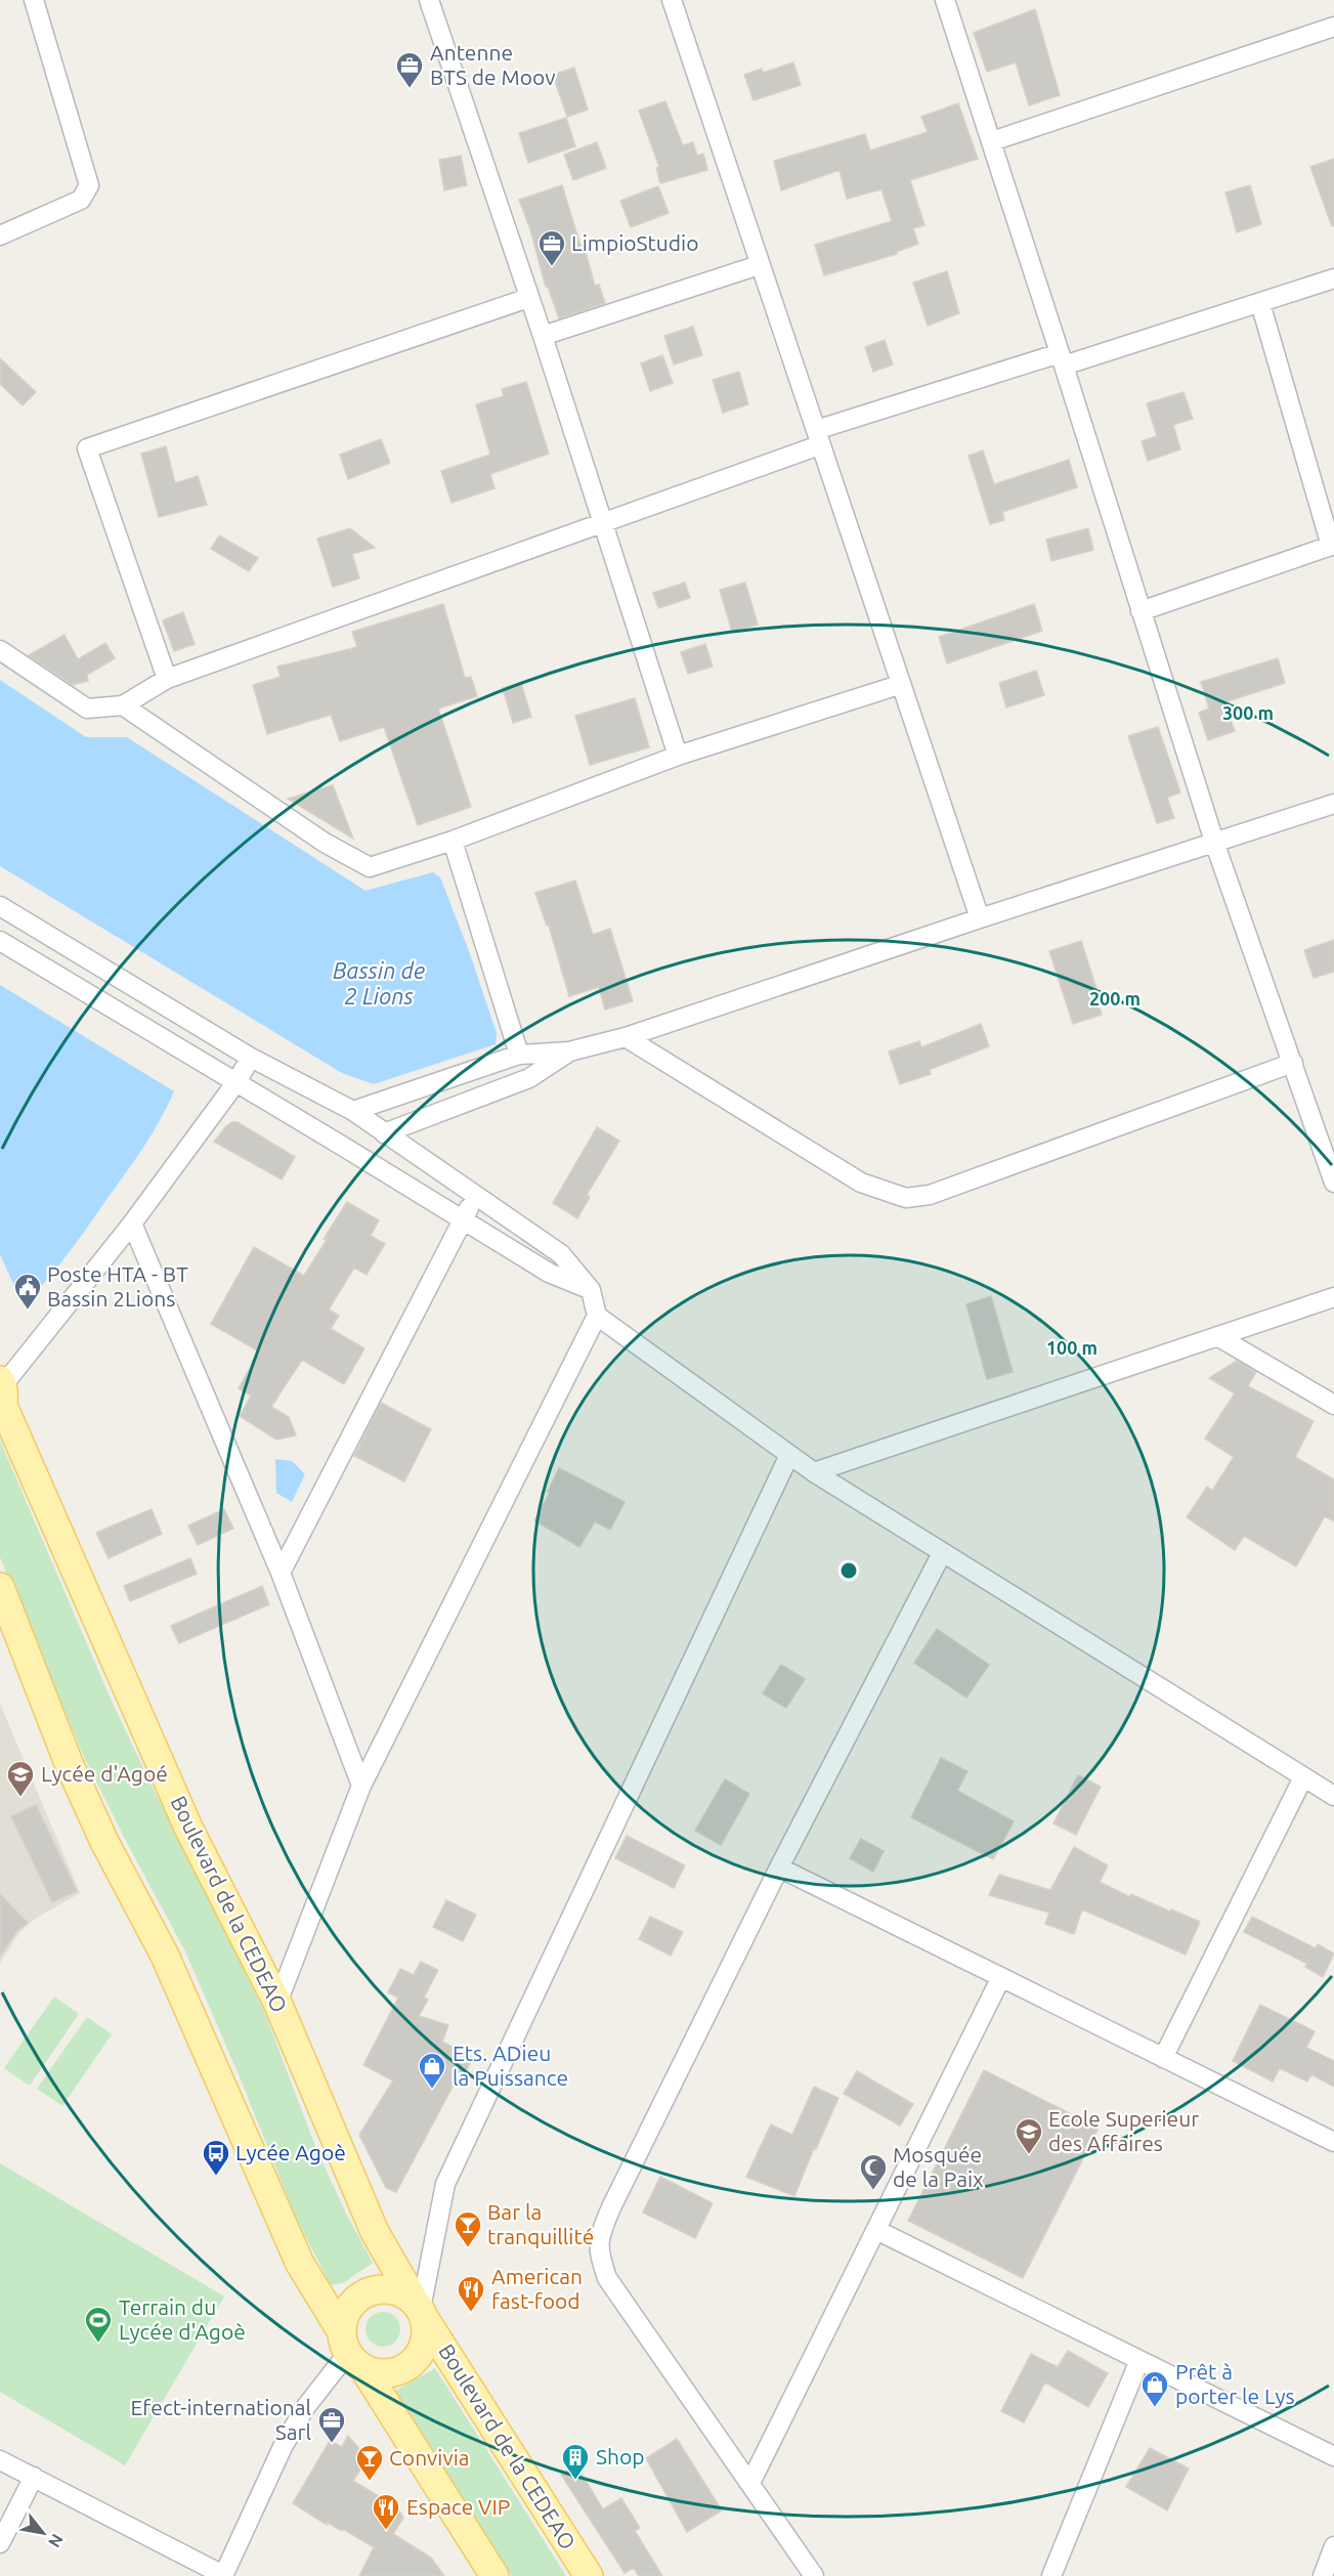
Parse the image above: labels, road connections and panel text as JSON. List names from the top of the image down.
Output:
{
  "streets": {
    "main road": ["Boulevard de la CEDEAO"]
  },
  "water": ["Bassin de 2 Lions"],
  "places": {
    "office": ["Antenne BTS de Moov", "LimpioStudio", "Efect-international Sarl"],
    "public building": ["Poste HTA - BT Bassin 2Lions"],
    "school or university": ["Lycée d'Agoé", "Ecole Superieur des Affaires"],
    "shop": ["Ets. ADieu la Puissance", "Prêt à porter le Lys"],
    "bus stop": ["Lycée Agoè"],
    "mosque": ["Mosquée de la Paix"],
    "bar": ["Bar la tranquillité", "Convivia"],
    "restaurant": ["American fast-food", "Espace VIP"],
    "sports": ["Terrain du Lycée d'Agoè"],
    "building": ["Shop"]
  },
  "north": "bottom right",
  "rings": ["300 m", "200 m", "100 m"]
}
